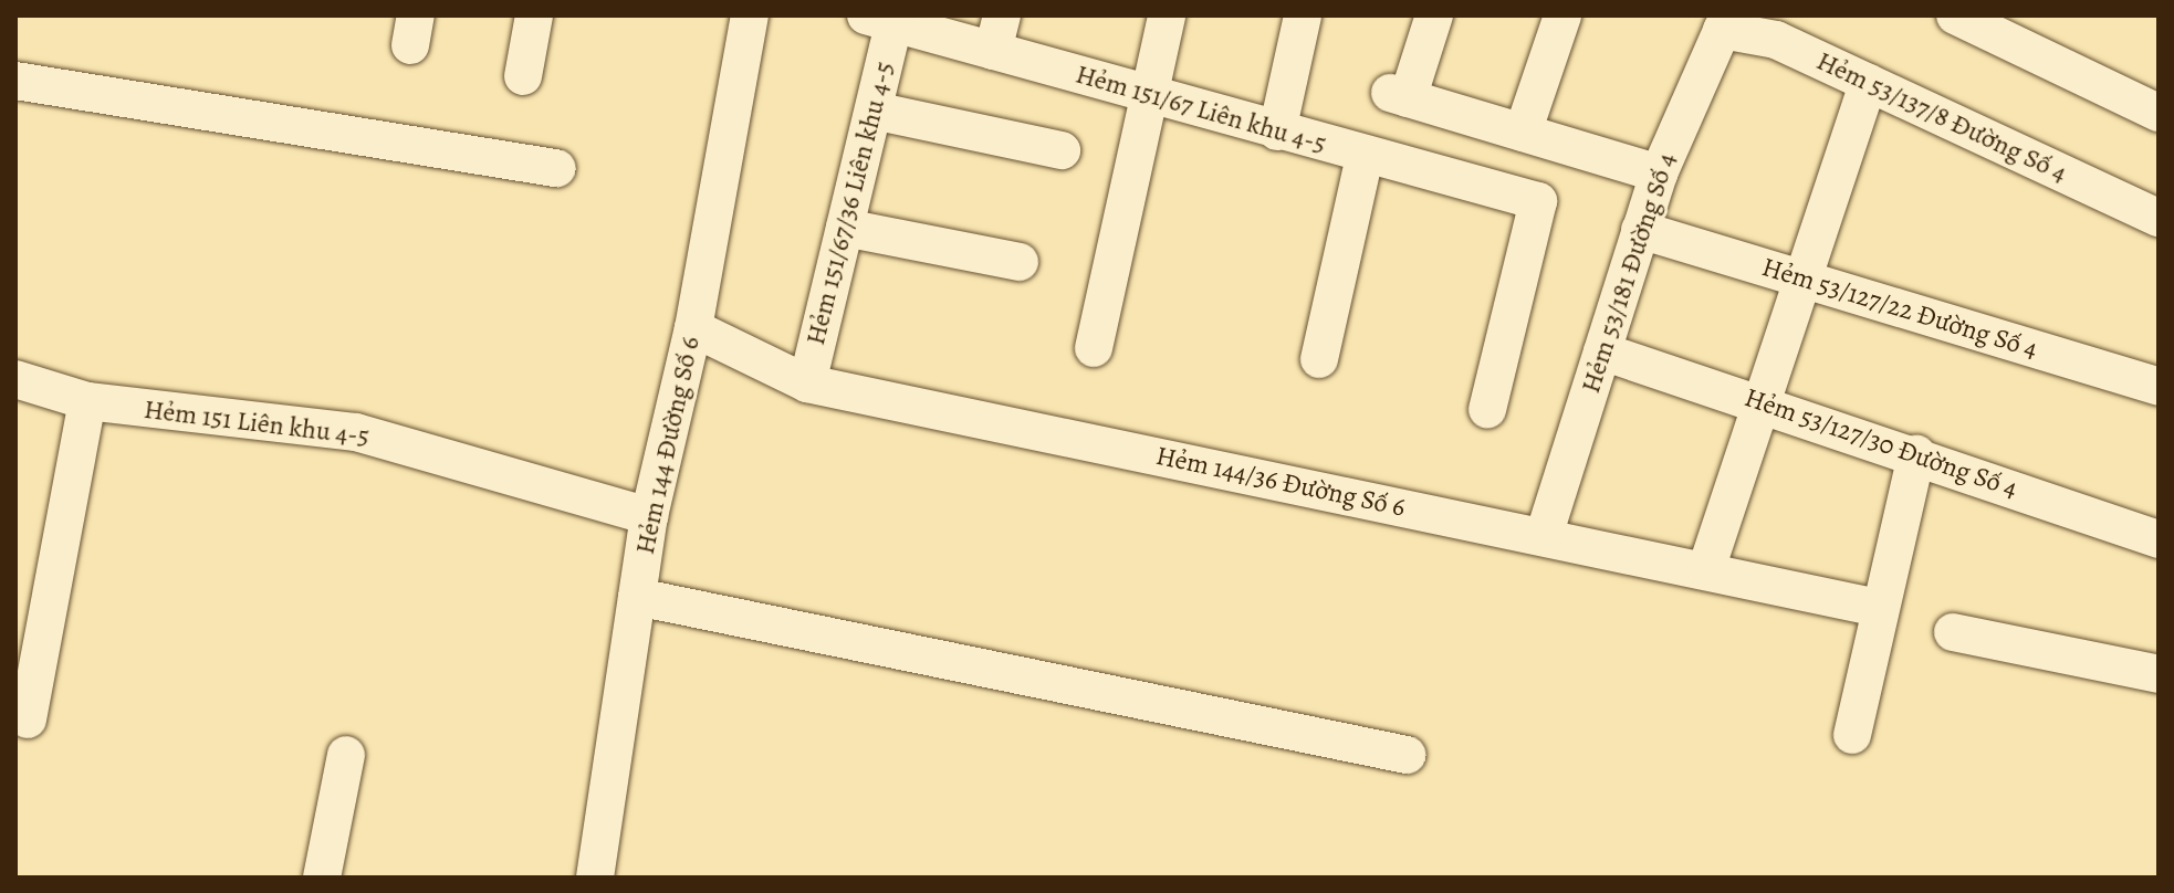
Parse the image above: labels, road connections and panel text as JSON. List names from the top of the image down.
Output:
{
  "streets": {
    "street": [
      "Hẻm 151/67 Liên khu 4-5",
      "Hẻm 53/137/8 Đường Số 4",
      "Hẻm 151/67/36 Liên khu 4-5",
      "Hẻm 53/181 Đường Số 4",
      "Hẻm 53/127/22 Đường Số 4",
      "Hẻm 151 Liên khu 4-5",
      "Hẻm 53/127/30 Đường Số 4",
      "Hẻm 144 Đường Số 6",
      "Hẻm 144/36 Đường Số 6"
    ]
  },
  "crossings": [
    ["Hẻm 151/67 Liên khu 4-5", "Hẻm 151/67/36 Liên khu 4-5"],
    ["Hẻm 53/137/8 Đường Số 4", "Hẻm 53/181 Đường Số 4"],
    ["Hẻm 151/67/36 Liên khu 4-5", "Hẻm 144/36 Đường Số 6"],
    ["Hẻm 53/181 Đường Số 4", "Hẻm 53/127/22 Đường Số 4"],
    ["Hẻm 53/181 Đường Số 4", "Hẻm 53/127/30 Đường Số 4"],
    ["Hẻm 53/181 Đường Số 4", "Hẻm 144/36 Đường Số 6"],
    ["Hẻm 151 Liên khu 4-5", "Hẻm 144 Đường Số 6"],
    ["Hẻm 144 Đường Số 6", "Hẻm 144/36 Đường Số 6"]
  ]
}
